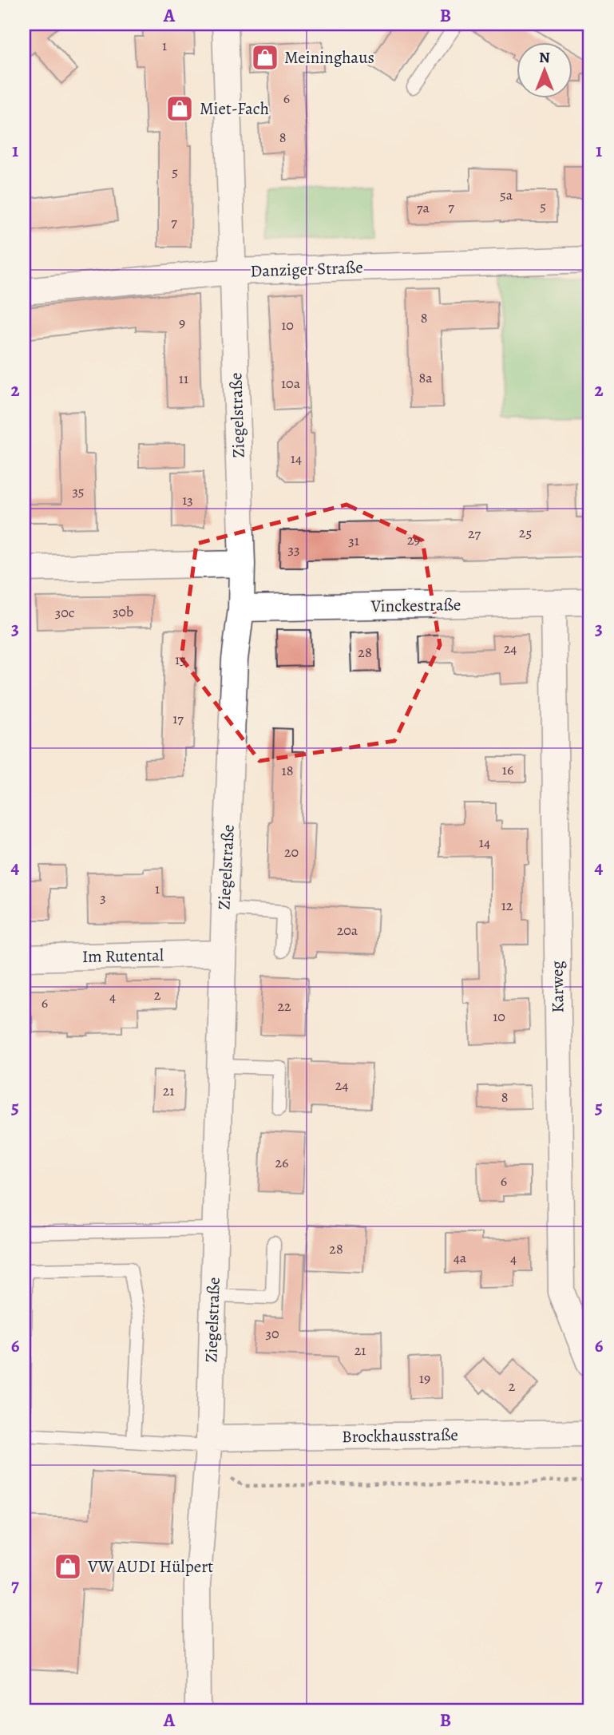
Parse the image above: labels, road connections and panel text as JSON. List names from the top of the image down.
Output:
{
  "streets": {
    "street": [
      "Danziger Straße",
      "Ziegelstraße",
      "Vinckestraße",
      "Im Rutental",
      "Karweg",
      "Brockhausstraße"
    ]
  },
  "crossings": [
    ["Danziger Straße", "Ziegelstraße"],
    ["Ziegelstraße", "Vinckestraße"],
    ["Ziegelstraße", "Im Rutental"],
    ["Ziegelstraße", "Brockhausstraße"],
    ["Vinckestraße", "Karweg"]
  ],
  "places": {
    "shop": ["Meininghaus", "Miet-Fach", "VW AUDI Hülpert"]
  },
  "house_numbers": [
    "1",
    "6",
    "8",
    "5",
    "5a",
    "5",
    "7",
    "7a",
    "7",
    "8",
    "9",
    "10",
    "8a",
    "11",
    "10a",
    "14",
    "35",
    "13",
    "25",
    "27",
    "29",
    "31",
    "33",
    "30b",
    "30c",
    "24",
    "28",
    "15",
    "17",
    "16",
    "18",
    "14",
    "20",
    "1",
    "3",
    "12",
    "20a",
    "2",
    "4",
    "6",
    "22",
    "10",
    "24",
    "21",
    "8",
    "26",
    "6",
    "28",
    "4a",
    "4",
    "30",
    "21",
    "19",
    "2"
  ],
  "north": "top",
  "grid": {
    "columns": ["A", "B"],
    "rows": [
      "1",
      "2",
      "3",
      "4",
      "5",
      "6",
      "7"
    ]
  }
}
